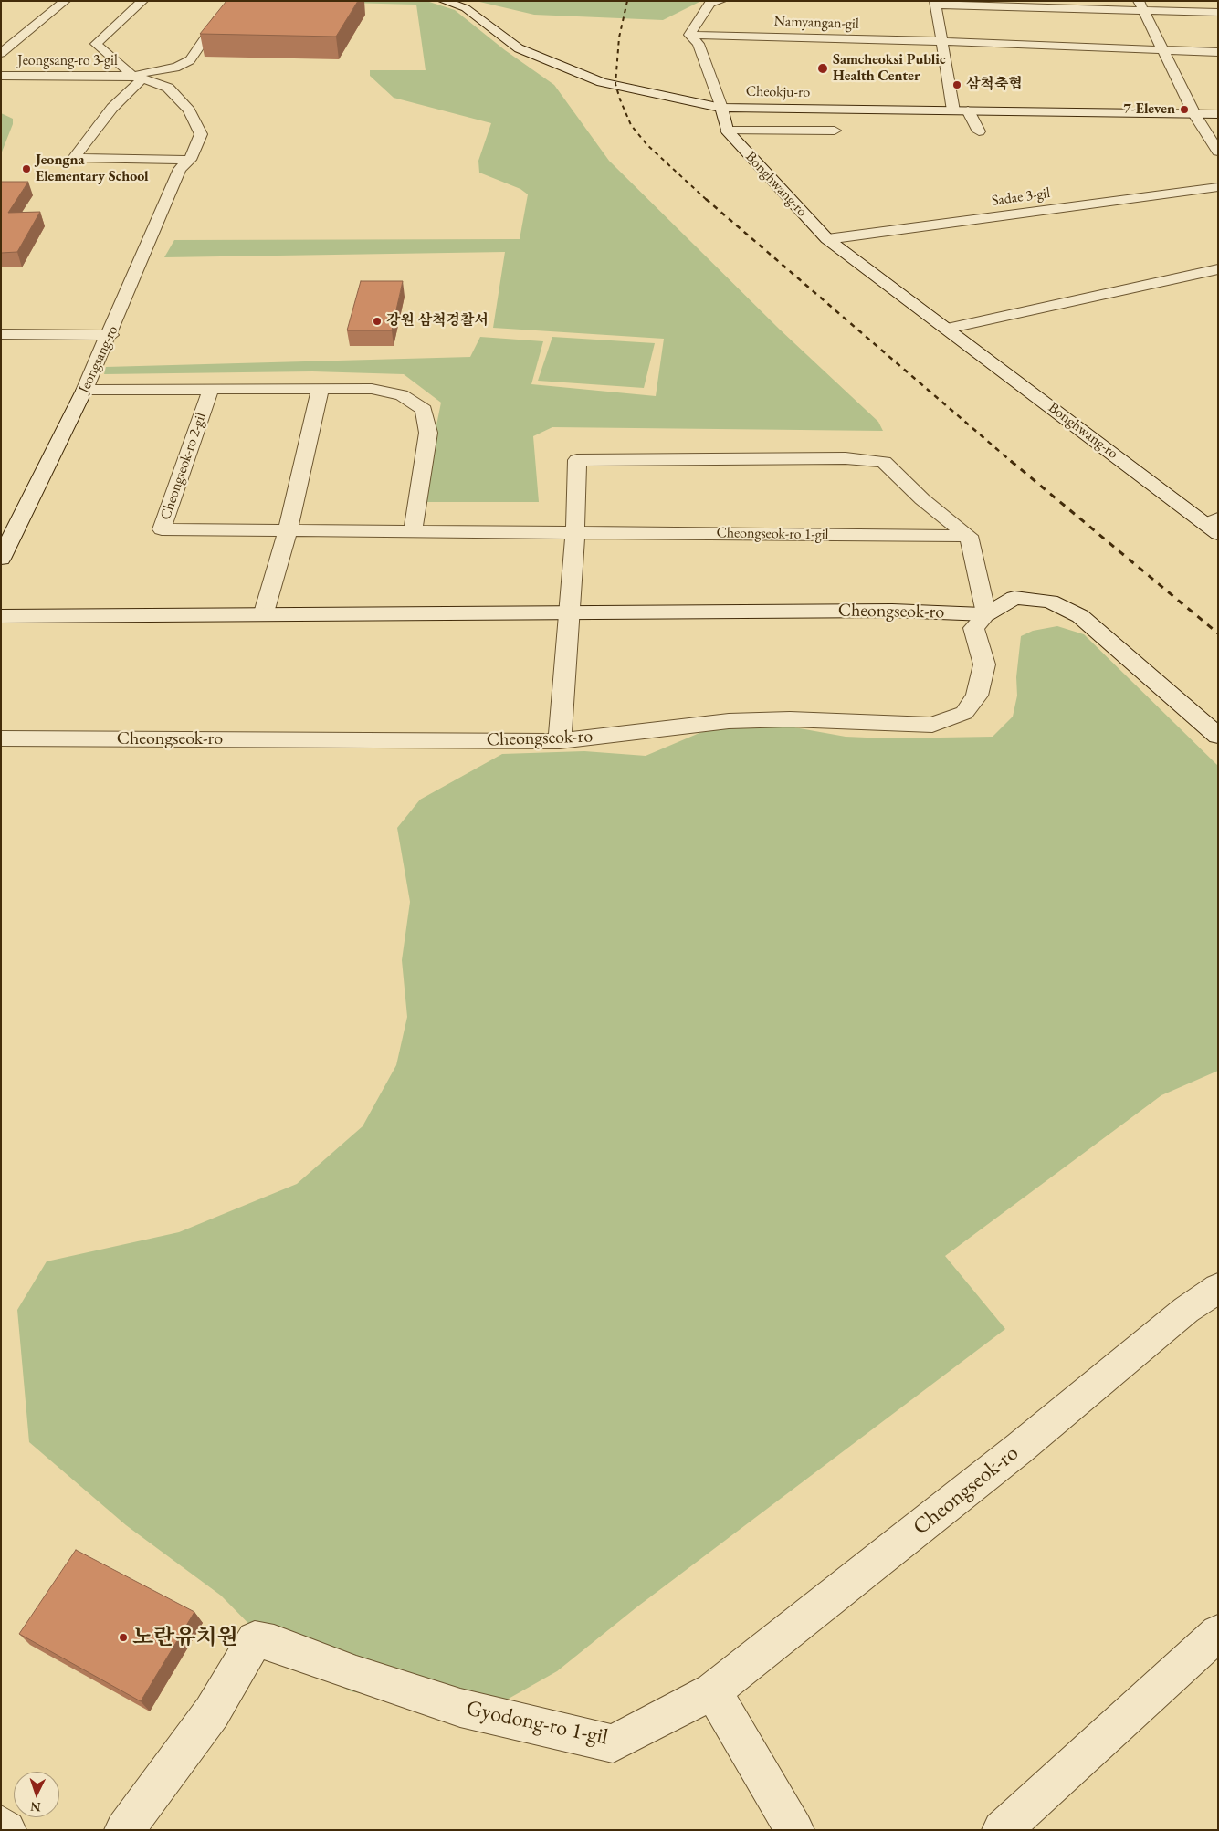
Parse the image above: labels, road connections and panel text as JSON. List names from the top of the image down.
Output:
{
  "streets": {
    "street": [
      "Namyangan-gil",
      "Jeongsang-ro 3-gil",
      "Cheokju-ro",
      "Bonghwang-ro",
      "Sadae 3-gil",
      "Jeongsang-ro",
      "Cheongseok-ro 2-gil",
      "Cheongseok-ro 1-gil",
      "Cheongseok-ro",
      "Gyodong-ro 1-gil"
    ]
  },
  "crossings": [
    ["Namyangan-gil", "Bonghwang-ro"],
    ["Jeongsang-ro 3-gil", "Jeongsang-ro"],
    ["Cheokju-ro", "Bonghwang-ro"],
    ["Bonghwang-ro", "Sadae 3-gil"],
    ["Jeongsang-ro", "Cheongseok-ro 2-gil"],
    ["Cheongseok-ro 2-gil", "Cheongseok-ro 1-gil"],
    ["Cheongseok-ro", "Gyodong-ro 1-gil"]
  ],
  "places": [
    "Samcheoksi Public Health Center",
    "삼척축협",
    "7-Eleven",
    "Jeongna Elementary School",
    "강원 삼척경찰서",
    "노란유치원"
  ],
  "north": "bottom"
}
